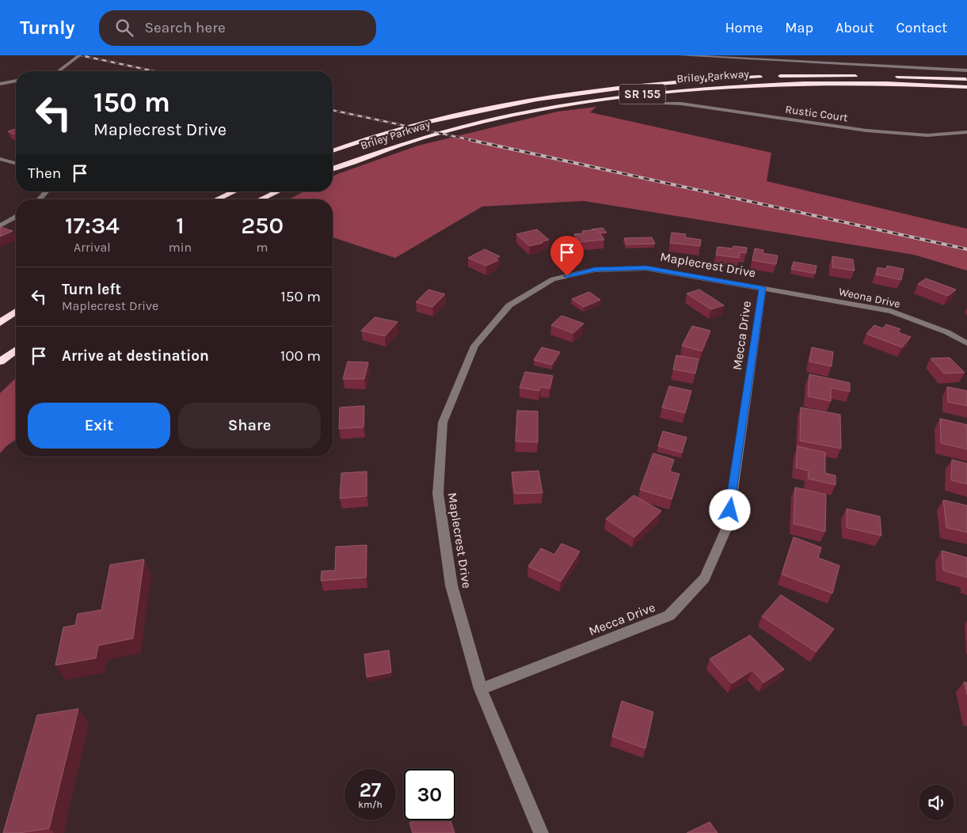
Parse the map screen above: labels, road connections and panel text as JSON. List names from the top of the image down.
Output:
{
  "streets": {
    "highway": ["Briley Parkway", "SR 155"],
    "street": [
      "Rustic Court",
      "Maplecrest Drive",
      "Weona Drive",
      "Mecca Drive"
    ]
  },
  "crossings": [
    ["Maplecrest Drive", "Weona Drive"],
    ["Maplecrest Drive", "Mecca Drive"],
    ["Weona Drive", "Mecca Drive"]
  ],
  "page": {
    "header": "Turnly",
    "search": "Search here",
    "nav": [
      "Home",
      "Map",
      "About",
      "Contact"
    ],
    "turn": ["150 m", "Maplecrest Drive"],
    "then": "Then",
    "eta": [
      "17:34",
      "Arrival",
      "1",
      "min",
      "250",
      "m"
    ],
    "list": [
      {
        "name": "Turn left",
        "note": "Maplecrest Drive",
        "value": "150 m"
      },
      {
        "name": "Arrive at destination",
        "value": "100 m"
      }
    ],
    "buttons": ["Exit", "Share"],
    "speed": "27 km/h",
    "limit": "30"
  }
}
